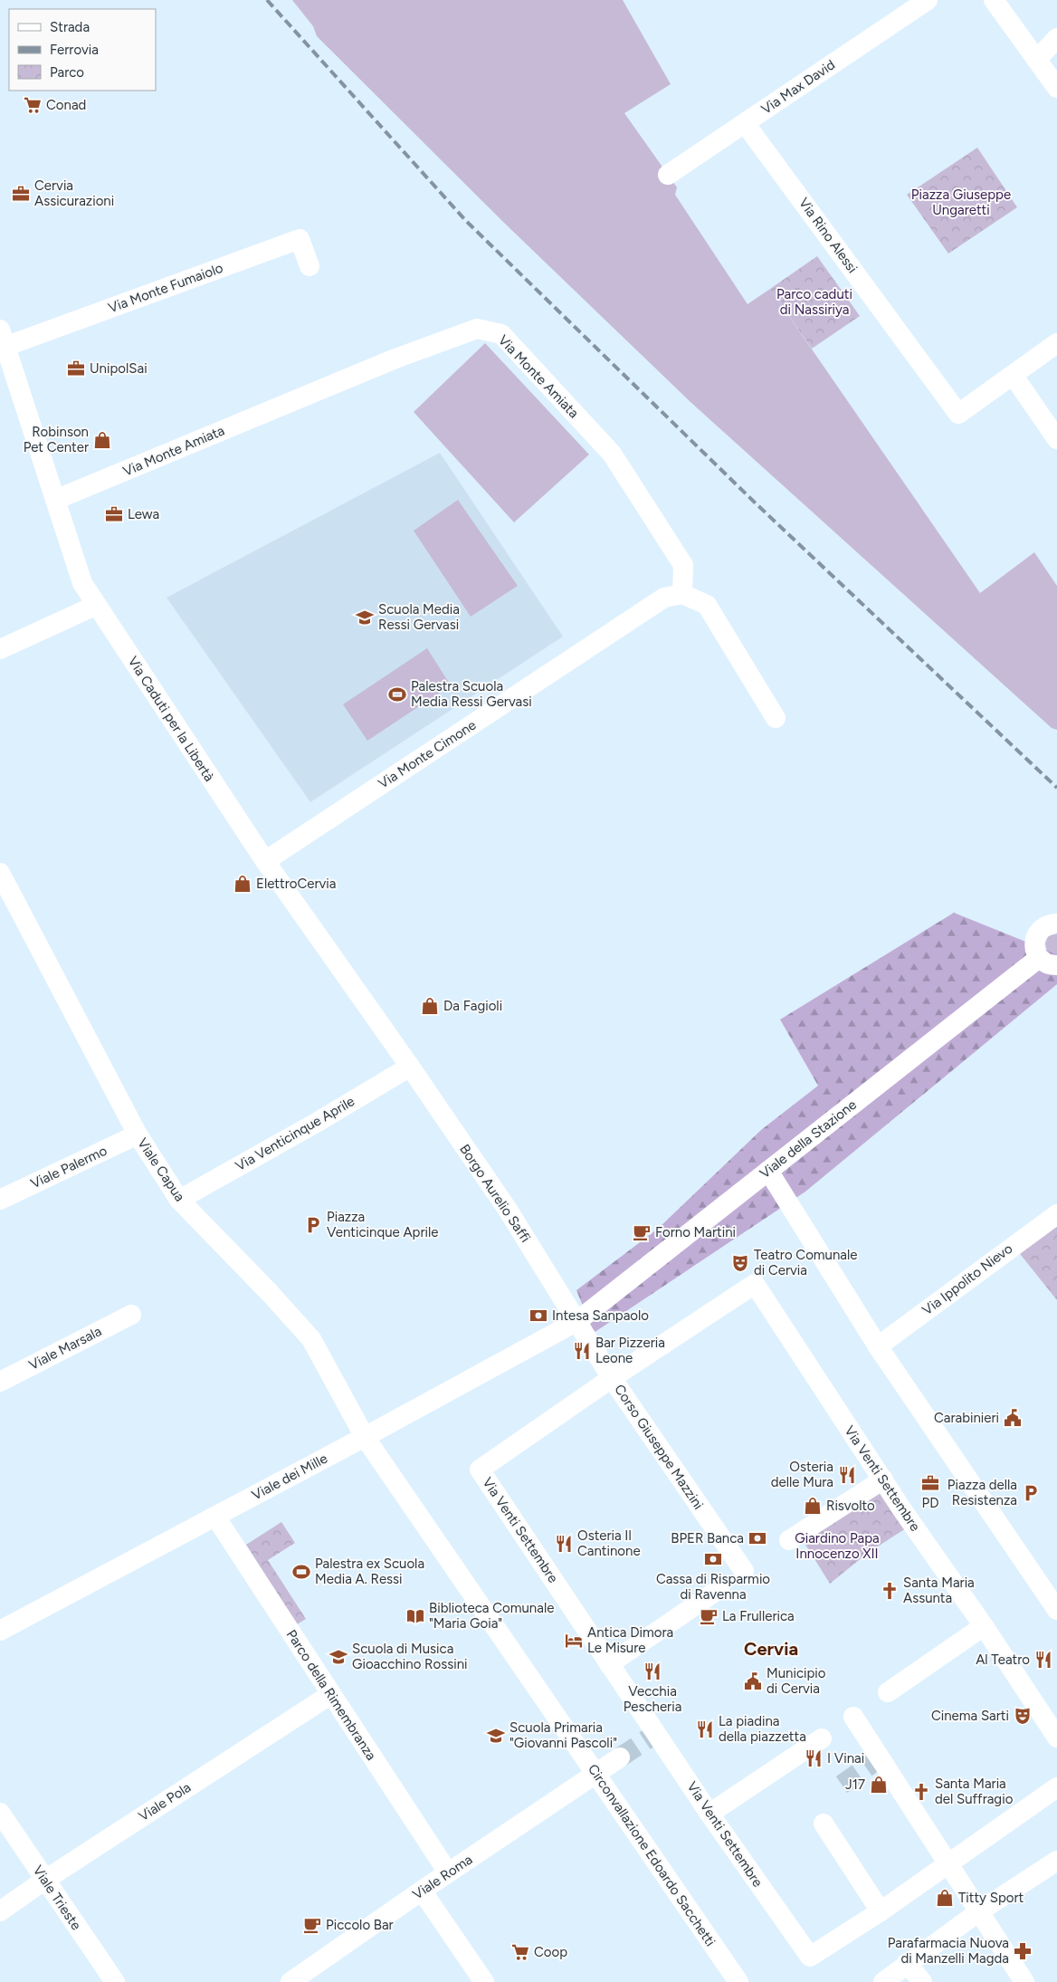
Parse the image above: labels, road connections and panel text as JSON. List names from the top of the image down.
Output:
{
  "streets": {
    "street": [
      "Via Max David",
      "Via Rino Alessi",
      "Via Monte Fumaiolo",
      "Via Monte Amiata",
      "Via Caduti per la Libertà",
      "Via Monte Cimone",
      "Via Venticinque Aprile",
      "Viale della Stazione",
      "Viale Palermo",
      "Viale Capua",
      "Borgo Aurelio Saffi",
      "Via Ippolito Nievo",
      "Viale Marsala",
      "Corso Giuseppe Mazzini",
      "Viale dei Mille",
      "Via Venti Settembre",
      "Parco della Rimembranza",
      "Viale Pola",
      "Circonvallazione Edoardo Sacchetti",
      "Viale Roma",
      "Viale Trieste"
    ]
  },
  "crossings": [
    ["Via Max David", "Via Rino Alessi"],
    ["Via Monte Fumaiolo", "Via Caduti per la Libertà"],
    ["Via Monte Amiata", "Via Caduti per la Libertà"],
    ["Via Monte Amiata", "Via Monte Cimone"],
    ["Via Caduti per la Libertà", "Via Monte Cimone"],
    ["Via Caduti per la Libertà", "Via Venticinque Aprile"],
    ["Via Caduti per la Libertà", "Borgo Aurelio Saffi"],
    ["Via Venticinque Aprile", "Viale Capua"],
    ["Via Venticinque Aprile", "Borgo Aurelio Saffi"],
    ["Viale della Stazione", "Borgo Aurelio Saffi"],
    ["Viale della Stazione", "Corso Giuseppe Mazzini"],
    ["Viale della Stazione", "Viale dei Mille"],
    ["Viale Palermo", "Viale Capua"],
    ["Viale Capua", "Viale dei Mille"],
    ["Viale Capua", "Circonvallazione Edoardo Sacchetti"],
    ["Borgo Aurelio Saffi", "Corso Giuseppe Mazzini"],
    ["Borgo Aurelio Saffi", "Viale dei Mille"],
    ["Corso Giuseppe Mazzini", "Viale dei Mille"],
    ["Corso Giuseppe Mazzini", "Via Venti Settembre"],
    ["Viale dei Mille", "Parco della Rimembranza"],
    ["Viale dei Mille", "Circonvallazione Edoardo Sacchetti"],
    ["Parco della Rimembranza", "Viale Pola"],
    ["Parco della Rimembranza", "Viale Roma"],
    ["Viale Pola", "Viale Trieste"],
    ["Circonvallazione Edoardo Sacchetti", "Viale Roma"]
  ],
  "districts": ["Cervia"],
  "parks": ["Piazza Giuseppe Ungaretti", "Parco caduti di Nassiriya", "Giardino Papa Innocenzo XII"],
  "places": {
    "supermarket": ["Conad", "Coop"],
    "office": [
      "Cervia Assicurazioni",
      "UnipolSai",
      "Lewa",
      "PD"
    ],
    "shop": [
      "Robinson Pet Center",
      "ElettroCervia",
      "Da Fagioli",
      "Risvolto",
      "J17",
      "Titty Sport"
    ],
    "school or university": ["Scuola Media Ressi Gervasi", "Scuola di Musica Gioacchino Rossini", "Scuola Primaria \"Giovanni Pascoli\""],
    "sports": ["Palestra Scuola Media Ressi Gervasi", "Palestra ex Scuola Media A. Ressi"],
    "parking": ["Piazza Venticinque Aprile", "Piazza della Resistenza"],
    "cafe": ["Forno Martini", "La Frullerica", "Piccolo Bar"],
    "theatre": ["Teatro Comunale di Cervia", "Cinema Sarti"],
    "bank": ["Intesa Sanpaolo", "BPER Banca", "Cassa di Risparmio di Ravenna"],
    "restaurant": [
      "Bar Pizzeria Leone",
      "Osteria delle Mura",
      "Osteria Il Cantinone",
      "Al Teatro",
      "Vecchia Pescheria",
      "La piadina della piazzetta",
      "I Vinai"
    ],
    "public building": ["Carabinieri", "Municipio di Cervia"],
    "church": ["Santa Maria Assunta", "Santa Maria del Suffragio"],
    "library": ["Biblioteca Comunale \"Maria Goia\""],
    "hotel": ["Antica Dimora Le Misure"],
    "pharmacy": ["Parafarmacia Nuova di Manzelli Magda"]
  },
  "legend": ["Strada", "Ferrovia", "Parco"]
}
